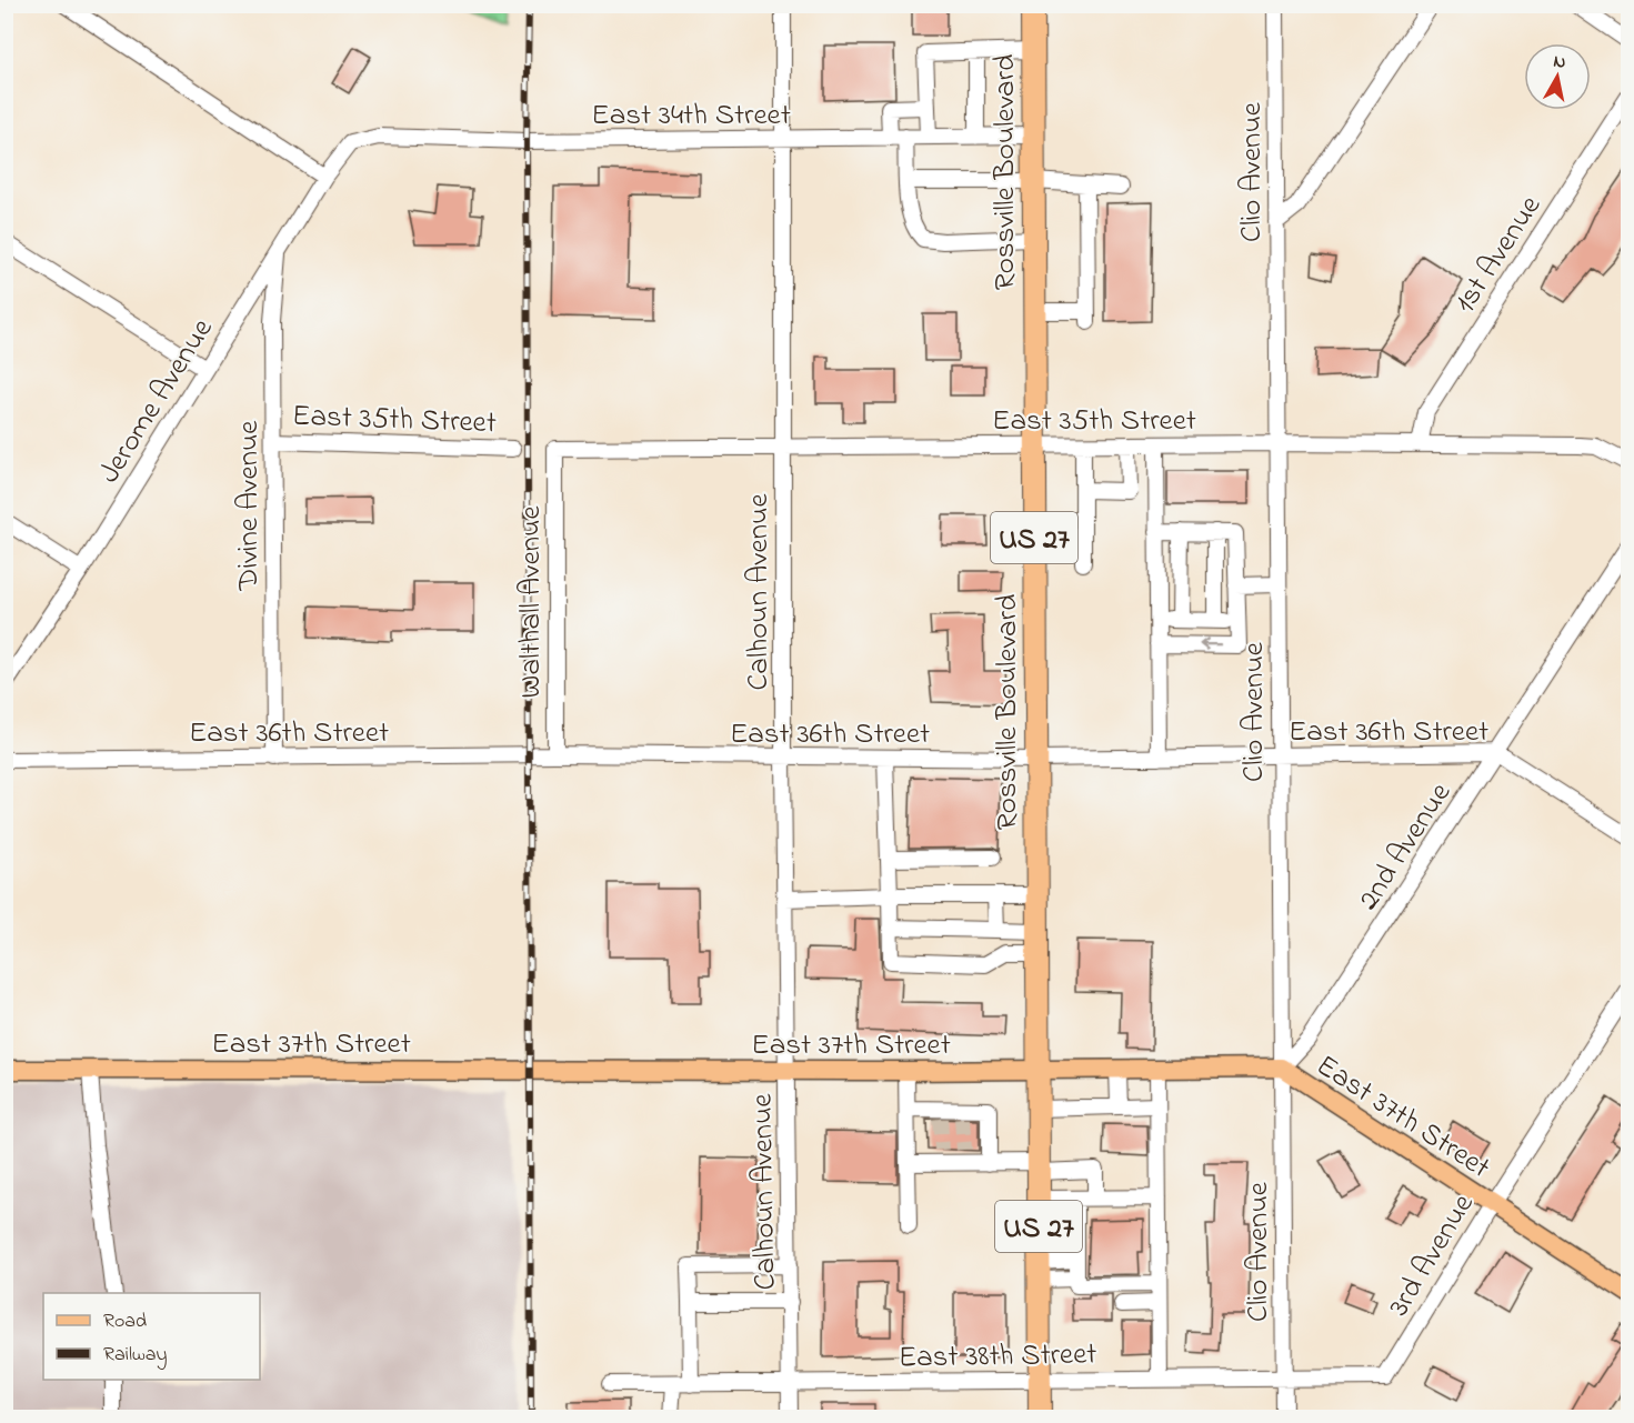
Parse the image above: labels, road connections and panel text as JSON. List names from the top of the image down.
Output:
{
  "streets": {
    "highway": ["Rossville Boulevard", "US 27"],
    "main road": ["East 37th Street"],
    "street": [
      "East 34th Street",
      "Clio Avenue",
      "1st Avenue",
      "Jerome Avenue",
      "East 35th Street",
      "Divine Avenue",
      "Calhoun Avenue",
      "Walthall Avenue",
      "East 36th Street",
      "2nd Avenue",
      "3rd Avenue",
      "East 38th Street"
    ]
  },
  "crossings": [
    ["East 34th Street", "Rossville Boulevard"],
    ["East 34th Street", "Jerome Avenue"],
    ["East 34th Street", "Calhoun Avenue"],
    ["Rossville Boulevard", "East 35th Street"],
    ["Rossville Boulevard", "East 36th Street"],
    ["Rossville Boulevard", "East 37th Street"],
    ["Rossville Boulevard", "East 38th Street"],
    ["Clio Avenue", "East 35th Street"],
    ["Clio Avenue", "East 36th Street"],
    ["Clio Avenue", "2nd Avenue"],
    ["Clio Avenue", "East 37th Street"],
    ["Clio Avenue", "East 38th Street"],
    ["1st Avenue", "East 35th Street"],
    ["Jerome Avenue", "Divine Avenue"],
    ["East 35th Street", "Divine Avenue"],
    ["East 35th Street", "Calhoun Avenue"],
    ["East 35th Street", "Walthall Avenue"],
    ["Divine Avenue", "East 36th Street"],
    ["Calhoun Avenue", "East 36th Street"],
    ["Calhoun Avenue", "East 37th Street"],
    ["Calhoun Avenue", "East 38th Street"],
    ["Walthall Avenue", "East 36th Street"],
    ["East 36th Street", "2nd Avenue"],
    ["2nd Avenue", "East 37th Street"],
    ["East 37th Street", "3rd Avenue"],
    ["3rd Avenue", "East 38th Street"]
  ],
  "legend": ["Road", "Railway"],
  "north": "top"
}
